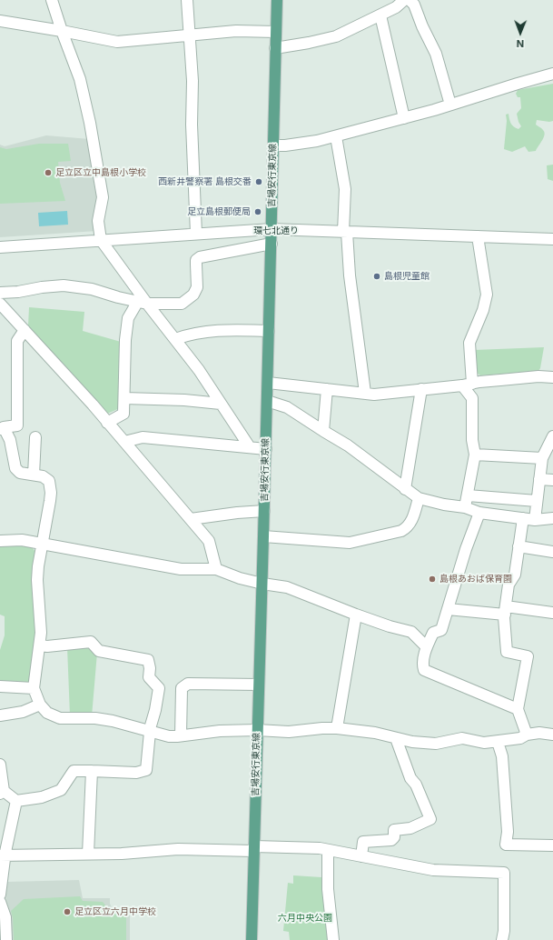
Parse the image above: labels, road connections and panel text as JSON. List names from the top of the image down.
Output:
{
  "streets": {
    "main road": ["吉場安行東京線"],
    "street": ["環七北通り"]
  },
  "crossings": [
    ["吉場安行東京線", "環七北通り"]
  ],
  "parks": ["六月中央公園"],
  "places": [
    "足立区立中島根小学校",
    "西新井警察署 島根交番",
    "足立島根郵便局",
    "島根児童館",
    "島根あおば保育園",
    "足立区立六月中学校"
  ],
  "north": "bottom"
}
